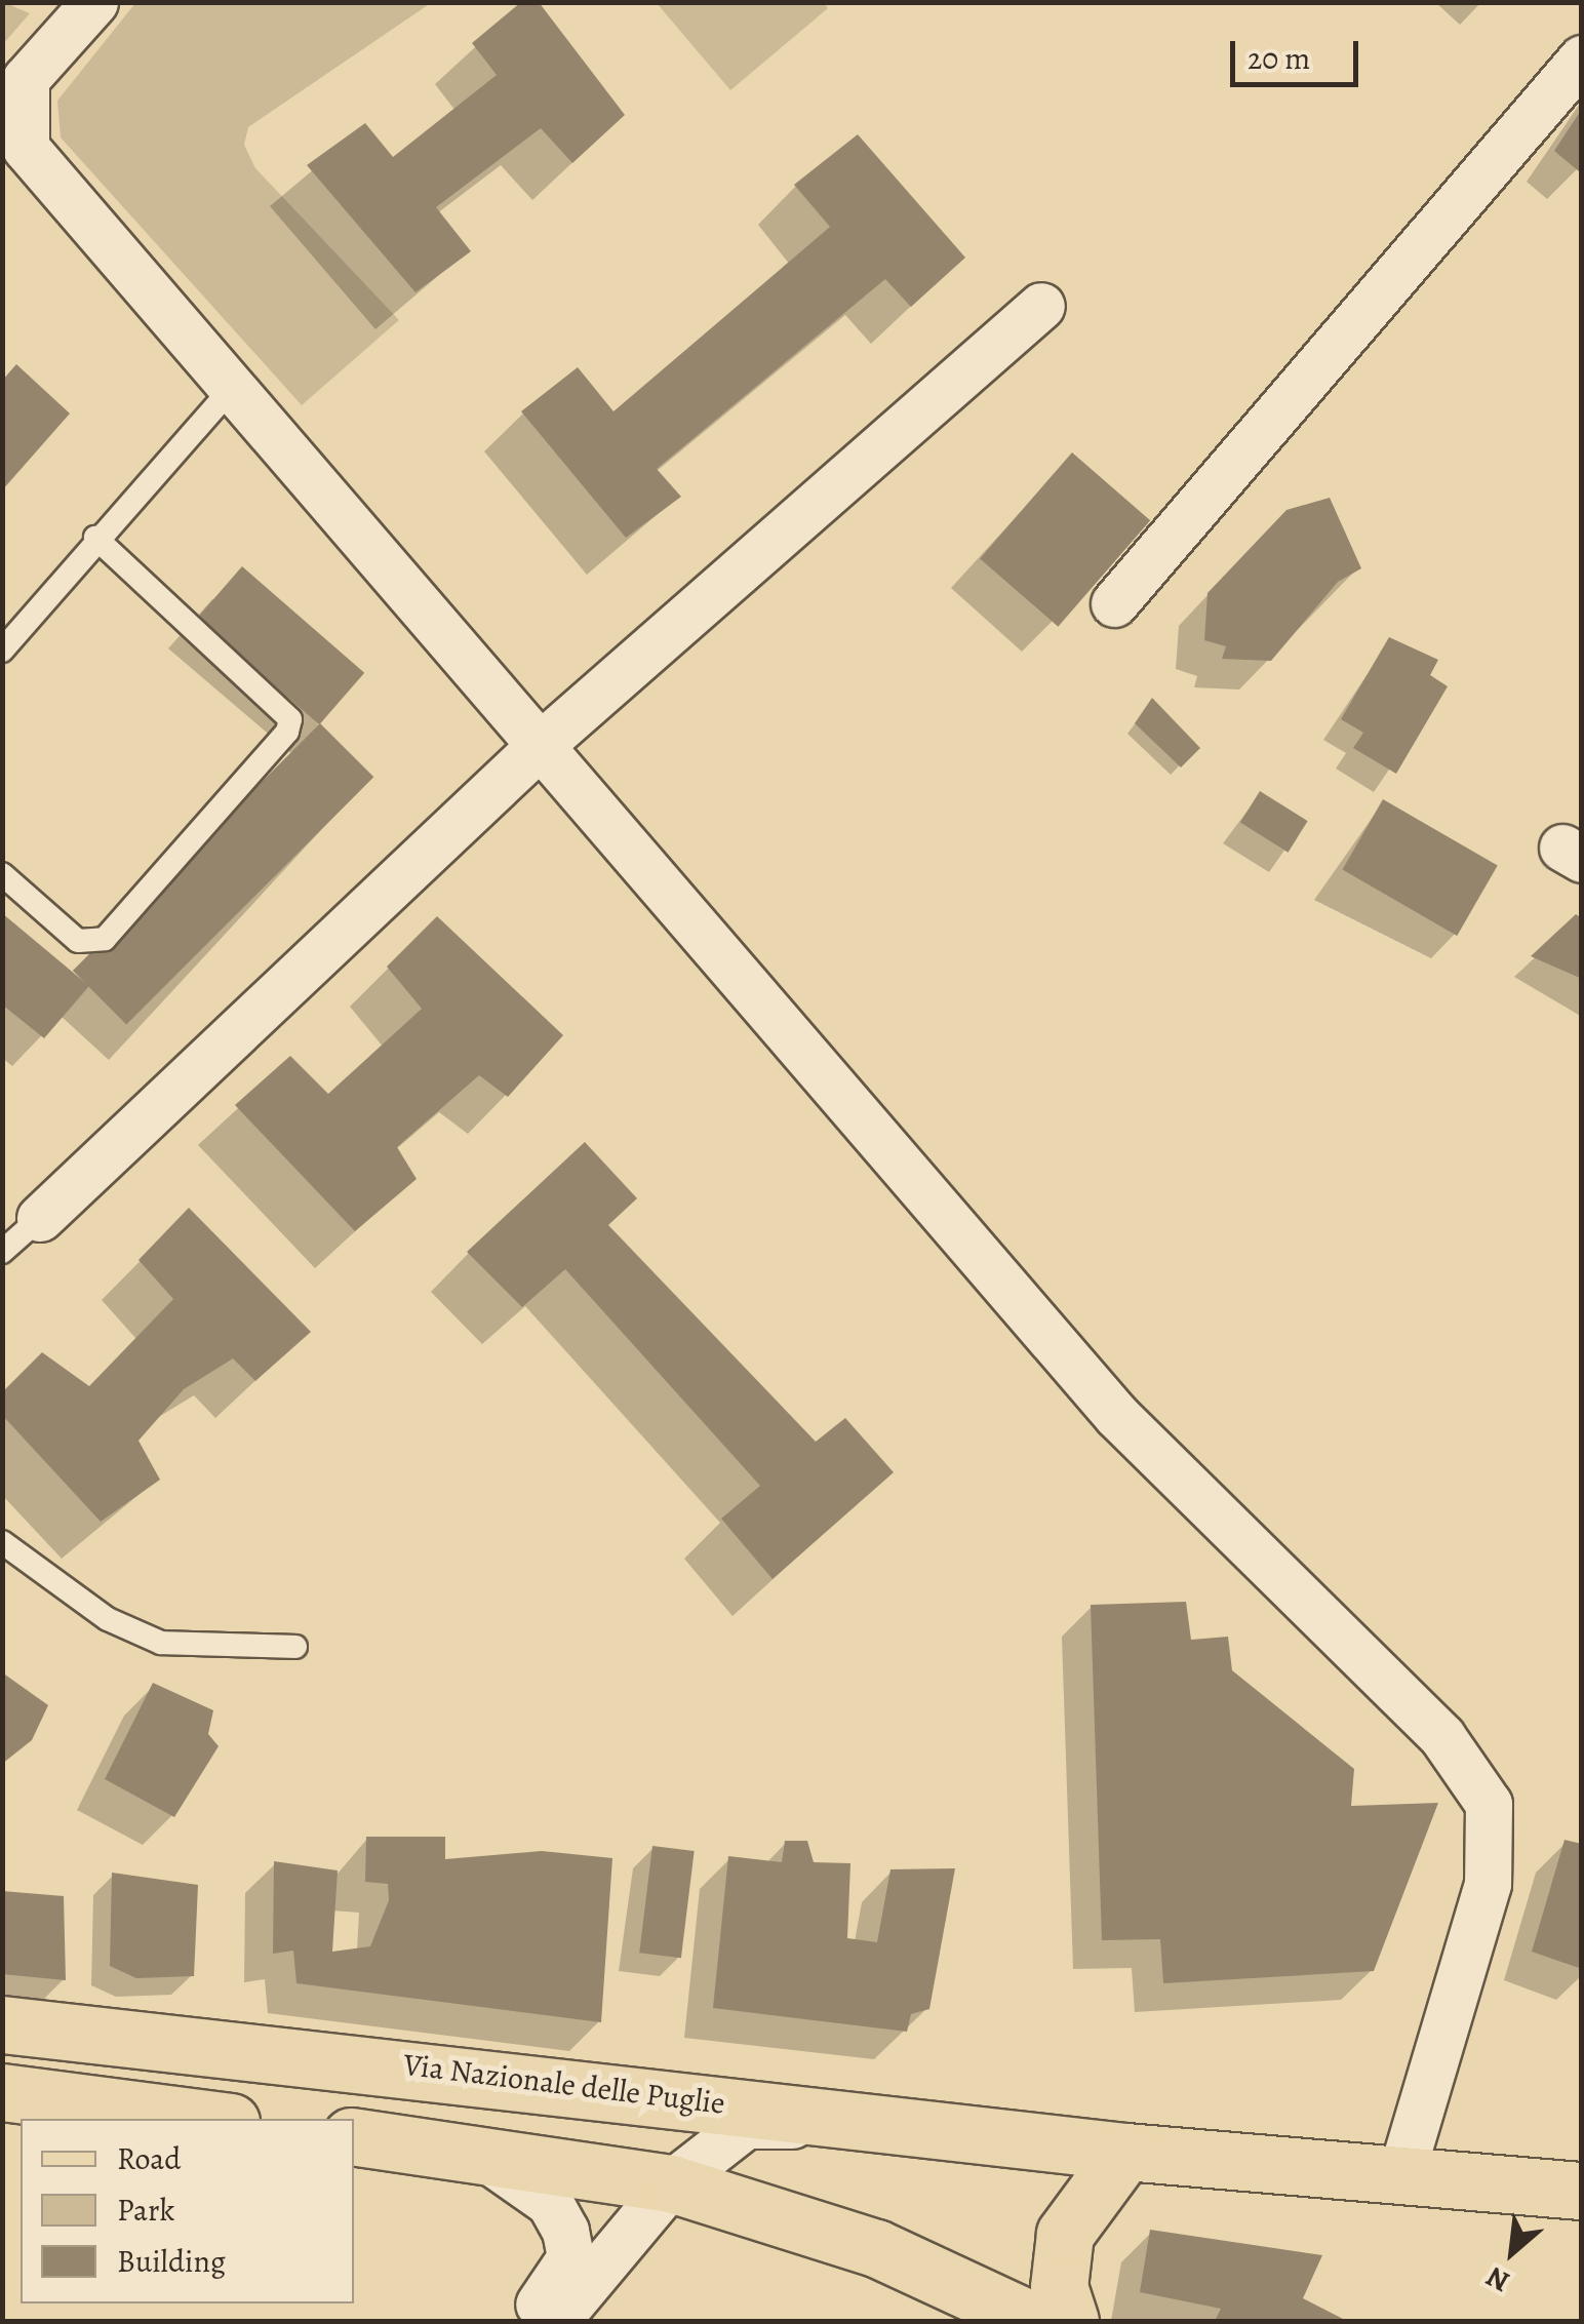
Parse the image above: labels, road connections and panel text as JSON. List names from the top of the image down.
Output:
{
  "streets": {
    "main road": ["Via Nazionale delle Puglie"]
  },
  "legend": ["Road", "Park", "Building"],
  "scale_bar": "20 m",
  "north": "bottom left"
}
